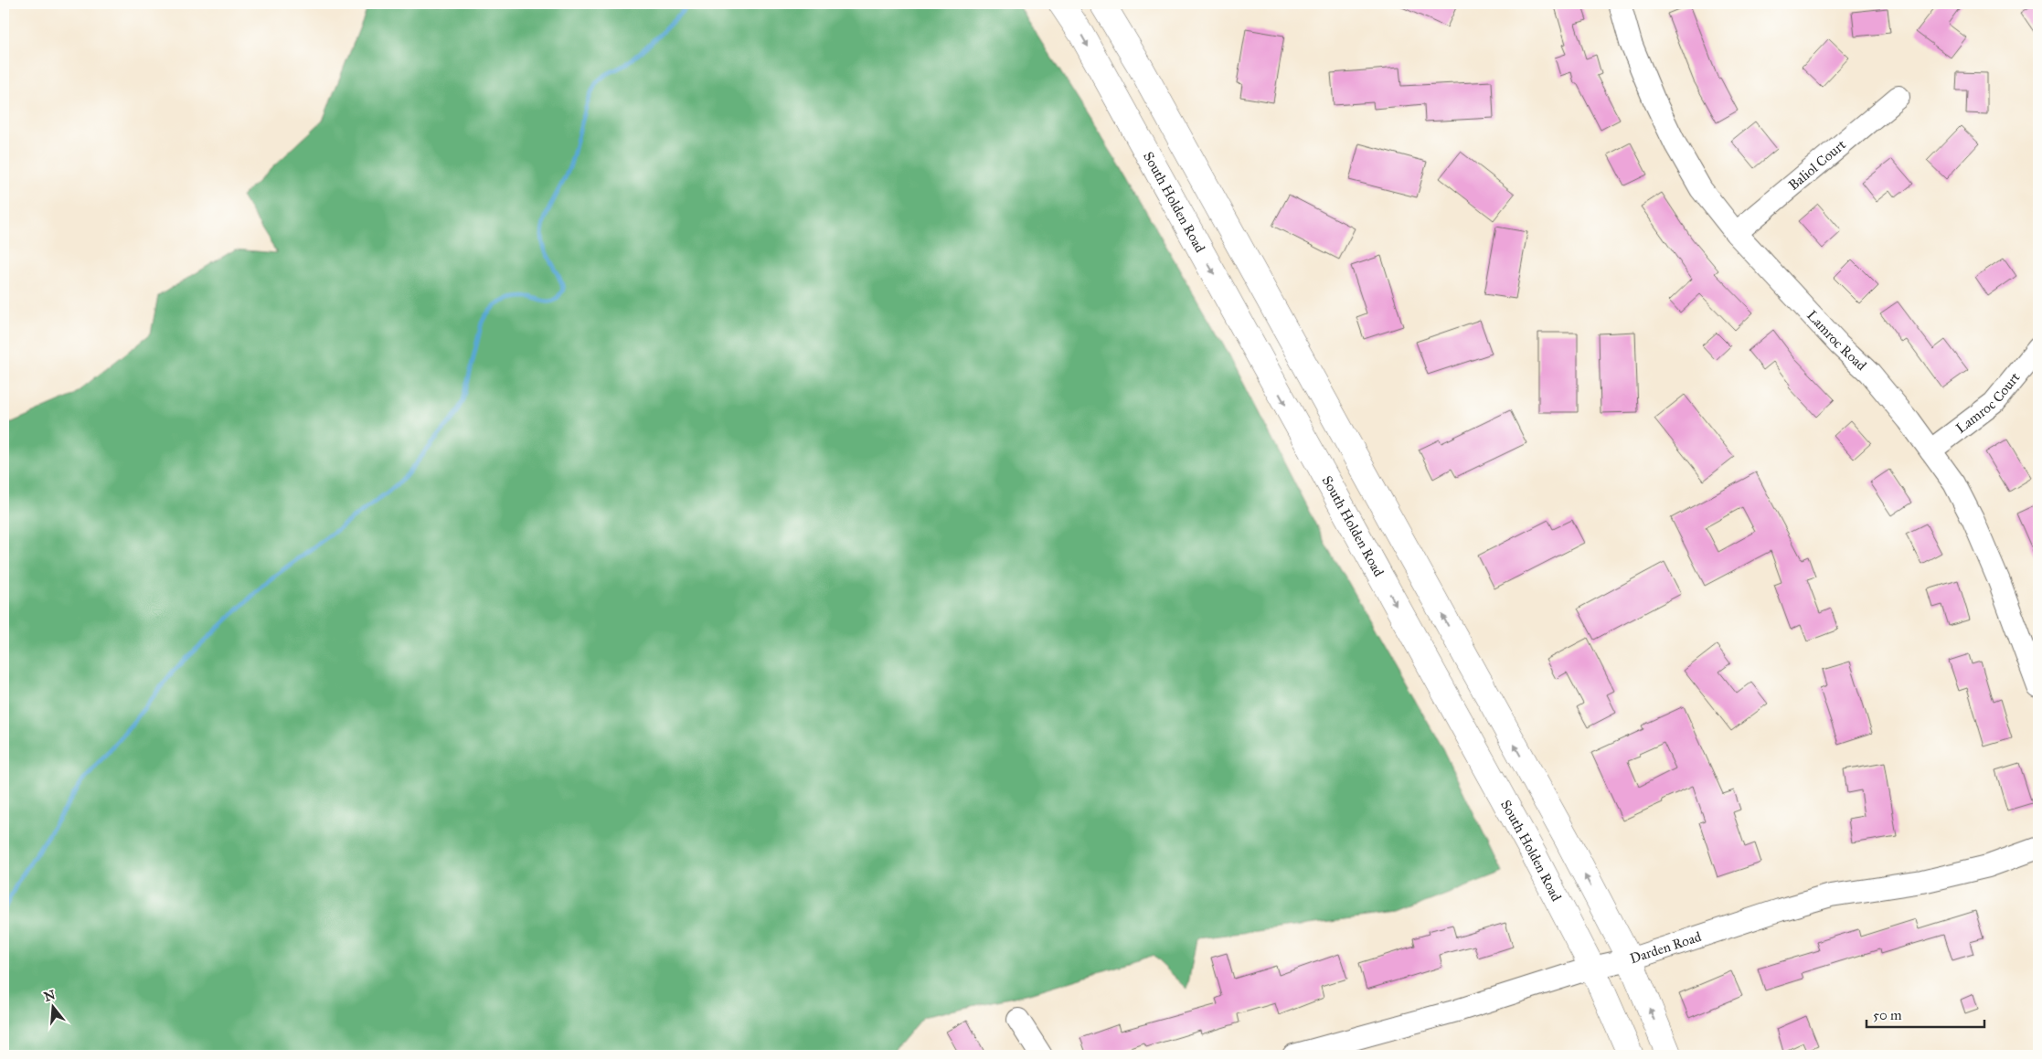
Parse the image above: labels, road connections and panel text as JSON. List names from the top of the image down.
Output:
{
  "streets": {
    "main road": ["South Holden Road"],
    "street": [
      "Baliol Court",
      "Lamroc Road",
      "Lamroc Court",
      "Darden Road"
    ]
  },
  "crossings": [
    ["Baliol Court", "Lamroc Road"],
    ["South Holden Road", "Darden Road"],
    ["Lamroc Road", "Lamroc Court"]
  ],
  "scale_bar": "50 m",
  "north": "top"
}
